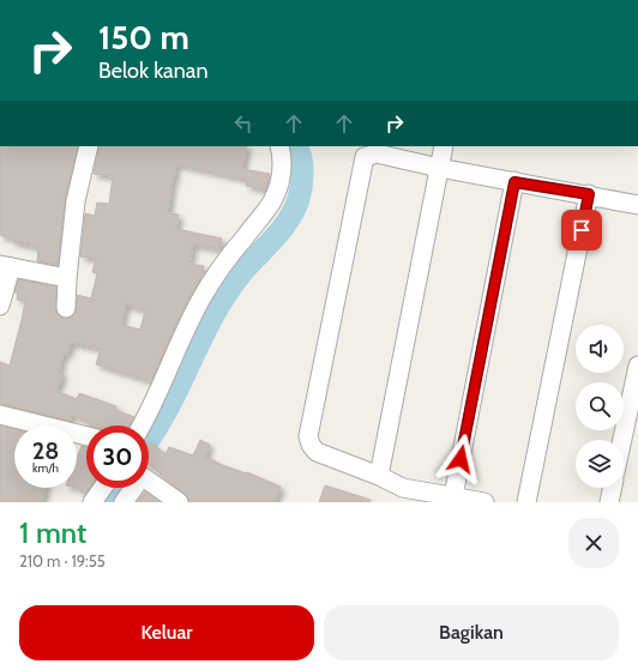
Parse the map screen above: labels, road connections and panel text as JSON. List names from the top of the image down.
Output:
{
  "page": {
    "turn": ["150 m", "Belok kanan"],
    "speed": "28 km/h",
    "limit": "30",
    "heading": ["1 mnt", "210 m · 19:55"],
    "buttons": ["Keluar", "Bagikan"]
  }
}
